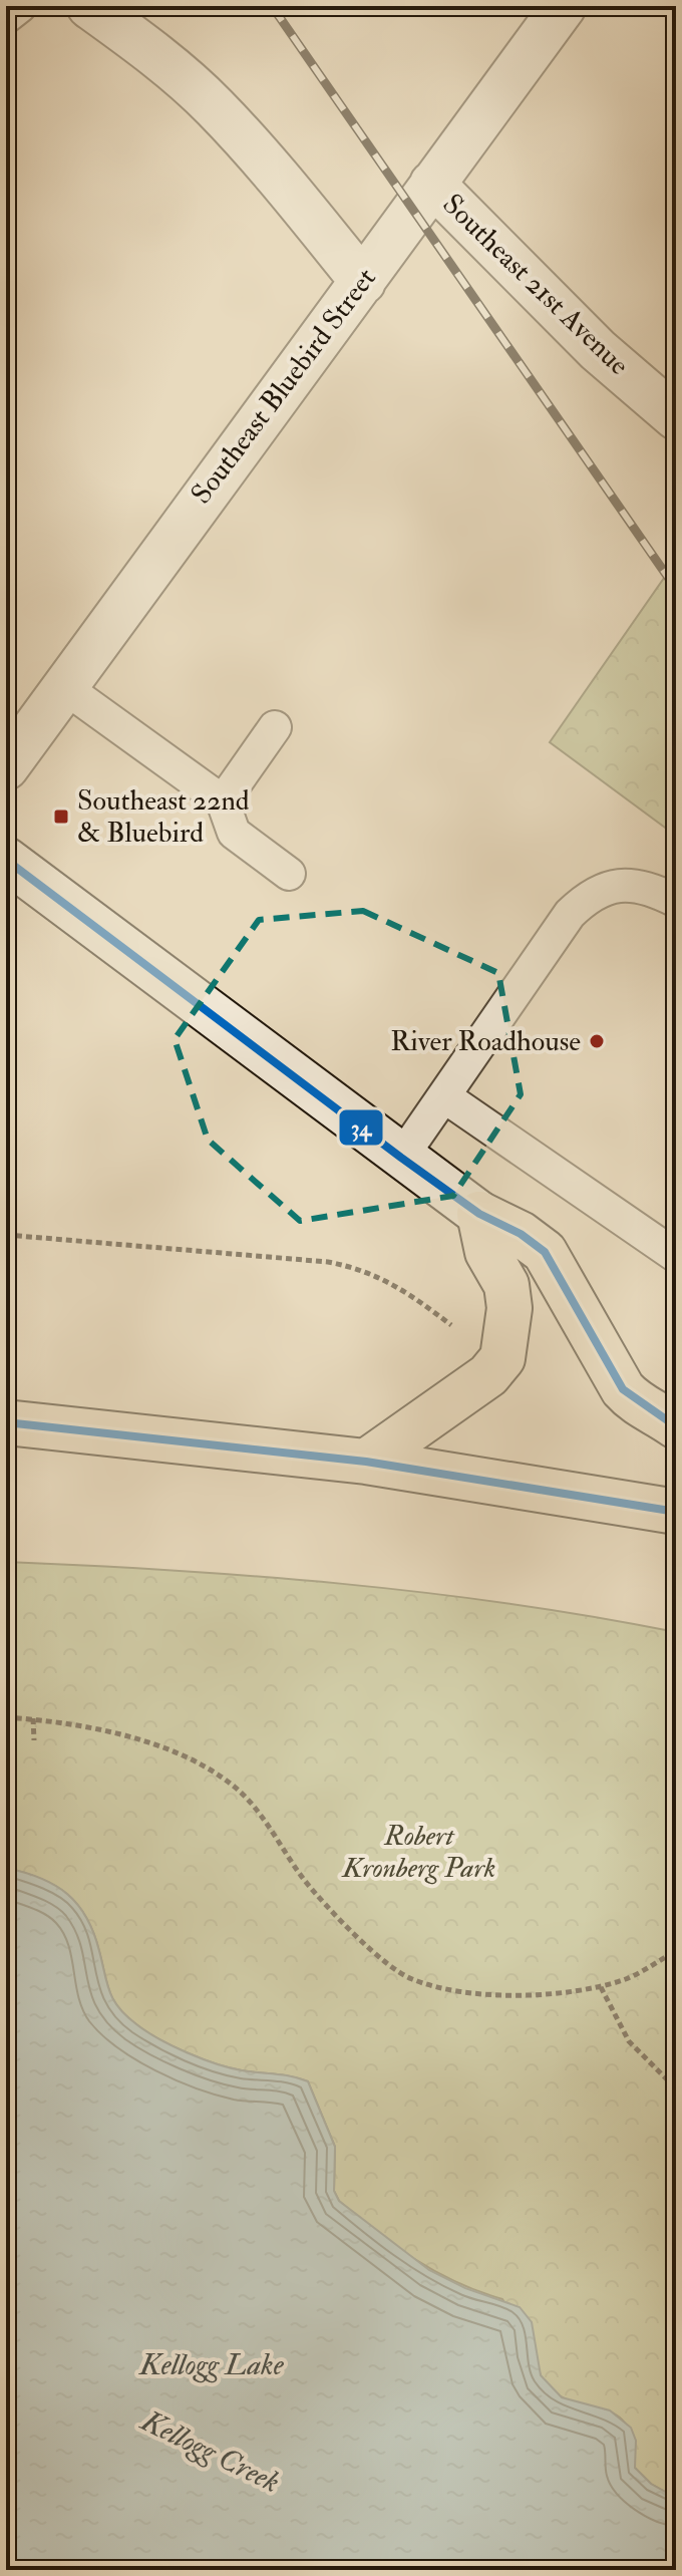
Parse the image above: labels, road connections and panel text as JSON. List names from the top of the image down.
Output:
{
  "streets": {
    "street": ["Southeast 21st Avenue", "Southeast Bluebird Street"]
  },
  "crossings": [
    ["Southeast 21st Avenue", "Southeast Bluebird Street"]
  ],
  "water": ["Kellogg Lake", "Kellogg Creek"],
  "parks": ["Robert Kronberg Park"],
  "places": {
    "transit": ["Southeast 22nd & Bluebird"],
    "other": ["River Roadhouse"]
  },
  "lines": ["transit line 34"]
}
